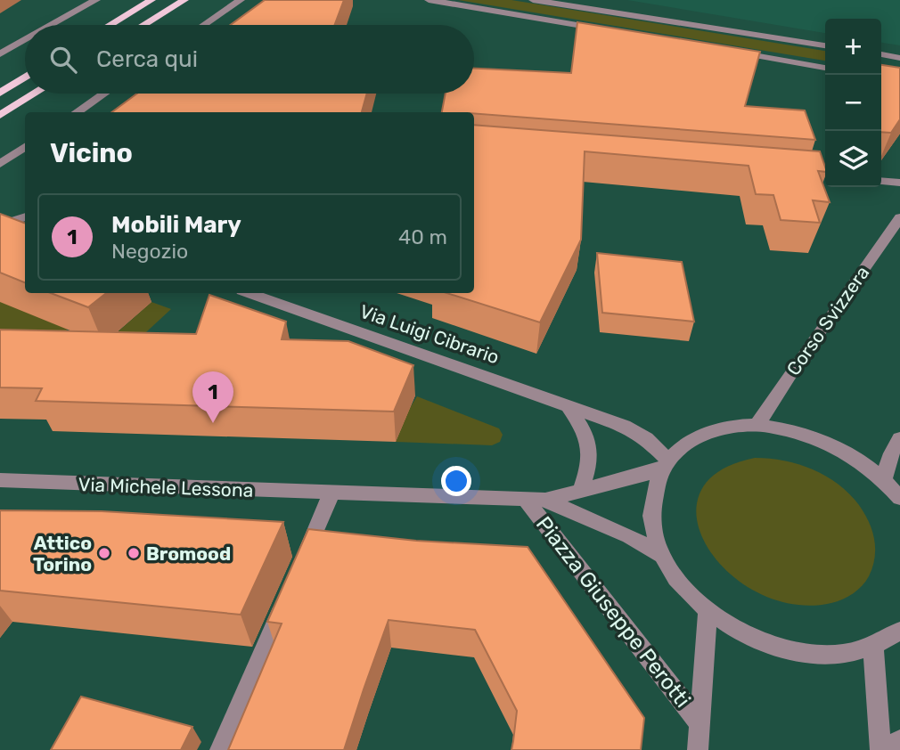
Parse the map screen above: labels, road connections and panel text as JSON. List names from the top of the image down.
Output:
{
  "streets": {
    "street": [
      "Corso Svizzera",
      "Via Luigi Cibrario",
      "Via Michele Lessona",
      "Piazza Giuseppe Perotti"
    ]
  },
  "crossings": [
    ["Via Luigi Cibrario", "Via Michele Lessona"],
    ["Via Michele Lessona", "Piazza Giuseppe Perotti"]
  ],
  "places": ["Attico Torino", "Bromood"],
  "page": {
    "map_buttons": ["+", "−"],
    "search": "Cerca qui",
    "heading": "Vicino",
    "list": [
      {
        "mark": "1",
        "name": "Mobili Mary",
        "note": "Negozio",
        "value": "40 m"
      }
    ],
    "pins": "1"
  }
}
